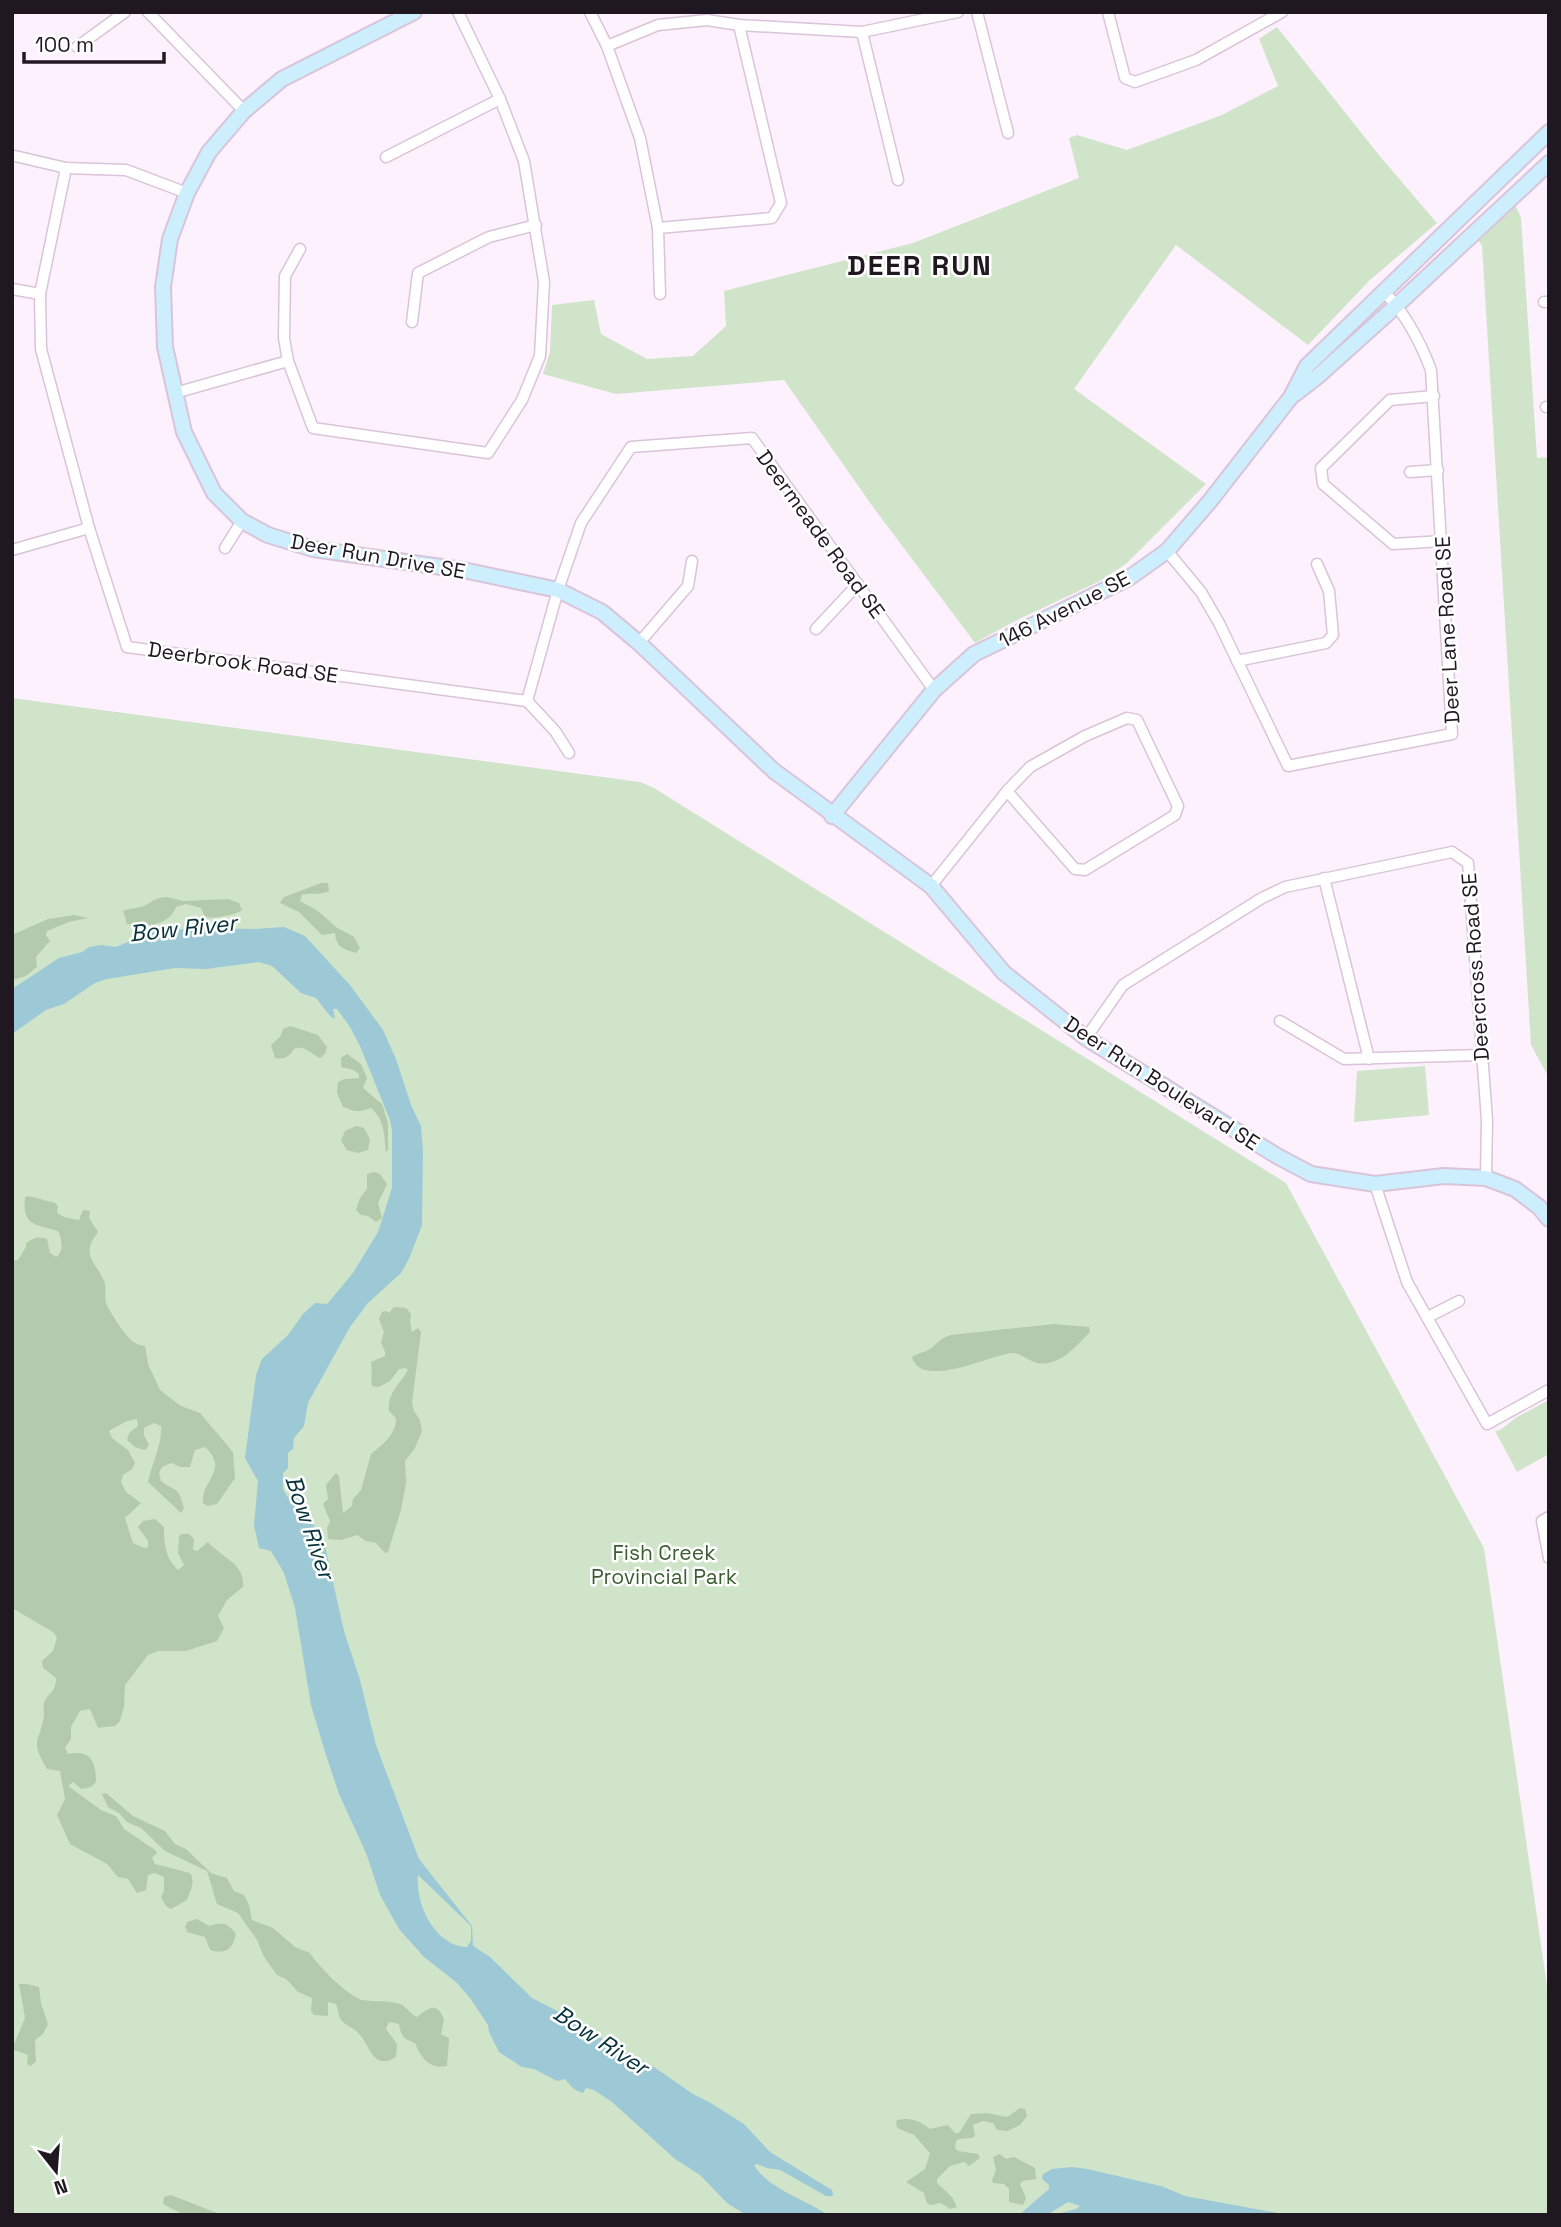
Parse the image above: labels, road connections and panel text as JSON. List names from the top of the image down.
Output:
{
  "streets": {
    "street": [
      "Deermeade Road SE",
      "Deer Run Drive SE",
      "146 Avenue SE",
      "Deer Lane Road SE",
      "Deerbrook Road SE",
      "Deercross Road SE",
      "Deer Run Boulevard SE"
    ]
  },
  "crossings": [
    ["Deermeade Road SE", "Deer Run Drive SE"],
    ["Deermeade Road SE", "146 Avenue SE"],
    ["Deer Run Drive SE", "146 Avenue SE"],
    ["Deer Run Drive SE", "Deer Run Boulevard SE"],
    ["146 Avenue SE", "Deer Lane Road SE"],
    ["146 Avenue SE", "Deer Run Boulevard SE"],
    ["Deercross Road SE", "Deer Run Boulevard SE"]
  ],
  "districts": ["DEER RUN"],
  "water": ["Bow River"],
  "parks": ["Fish Creek Provincial Park"],
  "scale_bar": "100 m",
  "north": "bottom"
}
